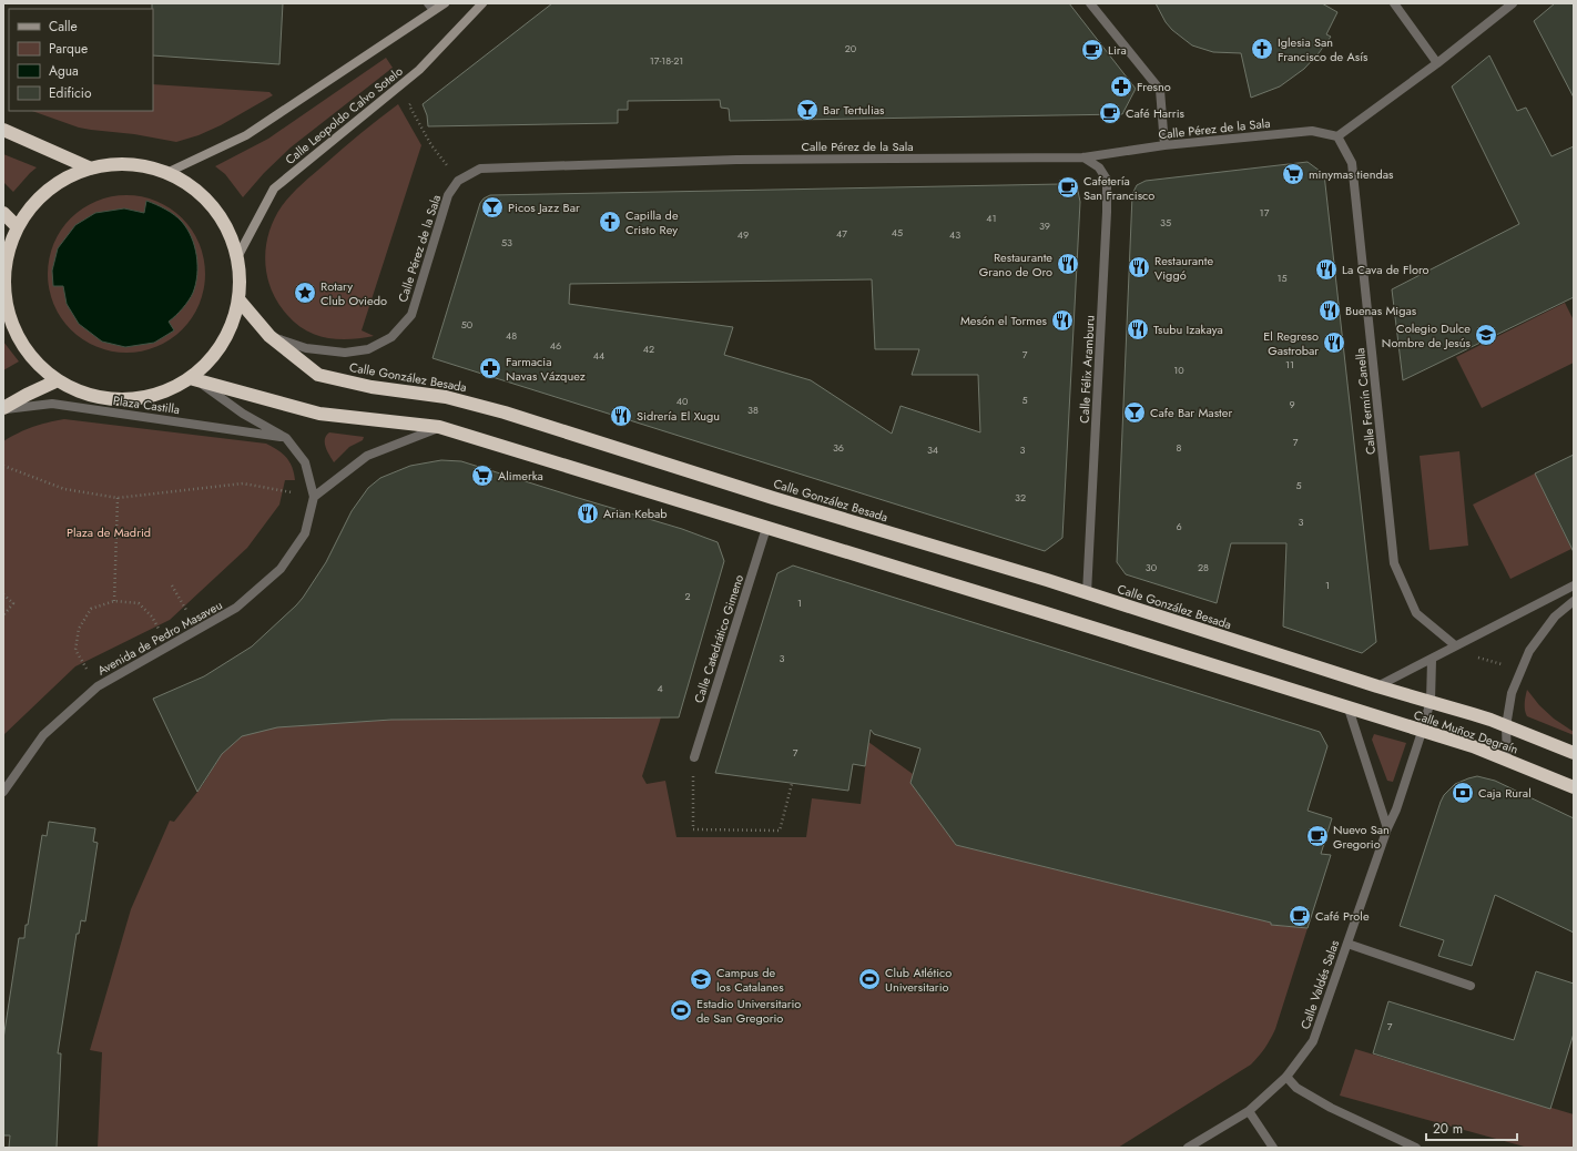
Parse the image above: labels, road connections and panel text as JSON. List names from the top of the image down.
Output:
{
  "streets": {
    "highway": ["Calle González Besada", "Calle Muñoz Degraín"],
    "street": [
      "Calle Leopoldo Calvo Sotelo",
      "Calle Pérez de la Sala",
      "Calle Félix Aramburu",
      "Calle Fermín Canella",
      "Plaza Castilla",
      "Avenida de Pedro Masaveu",
      "Calle Catedrático Gimeno",
      "Calle Valdés Salas"
    ]
  },
  "crossings": [
    ["Calle Pérez de la Sala", "Calle Félix Aramburu"],
    ["Calle Pérez de la Sala", "Calle González Besada"],
    ["Calle Pérez de la Sala", "Calle Fermín Canella"],
    ["Calle Félix Aramburu", "Calle González Besada"],
    ["Calle González Besada", "Calle Muñoz Degraín"],
    ["Plaza Castilla", "Avenida de Pedro Masaveu"],
    ["Calle Muñoz Degraín", "Calle Valdés Salas"]
  ],
  "parks": ["Plaza de Madrid"],
  "places": {
    "church": ["Iglesia San Francisco de Asís", "Capilla de Cristo Rey"],
    "cafe": [
      "Lira",
      "Café Harris",
      "Cafetería San Francisco",
      "Nuevo San Gregorio",
      "Café Prole"
    ],
    "pharmacy": ["Fresno", "Farmacia Navas Vázquez"],
    "bar": ["Bar Tertulias", "Picos Jazz Bar", "Cafe Bar Master"],
    "supermarket": ["minymas tiendas", "Alimerka"],
    "restaurant": [
      "Restaurante Grano de Oro",
      "Restaurante Viggó",
      "La Cava de Floro",
      "Buenas Migas",
      "Mesón el Tormes",
      "Tsubu Izakaya",
      "El Regreso Gastrobar",
      "Sidrería El Xugu",
      "Arian Kebab"
    ],
    "place": ["Rotary Club Oviedo"],
    "school or university": ["Colegio Dulce Nombre de Jesús", "Campus de los Catalanes"],
    "bank": ["Caja Rural"],
    "sports": ["Club Atlético Universitario", "Estadio Universitario de San Gregorio"]
  },
  "house_numbers": [
    "20",
    "17-18-21",
    "17",
    "41",
    "35",
    "39",
    "45",
    "47",
    "49",
    "43",
    "53",
    "15",
    "50",
    "48",
    "46",
    "42",
    "7",
    "44",
    "11",
    "10",
    "5",
    "40",
    "9",
    "38",
    "7",
    "36",
    "8",
    "34",
    "3",
    "5",
    "32",
    "3",
    "6",
    "30",
    "28",
    "1",
    "2",
    "1",
    "3",
    "4",
    "7",
    "7"
  ],
  "legend": [
    "Calle",
    "Parque",
    "Agua",
    "Edificio"
  ],
  "scale_bar": "20 m"
}
